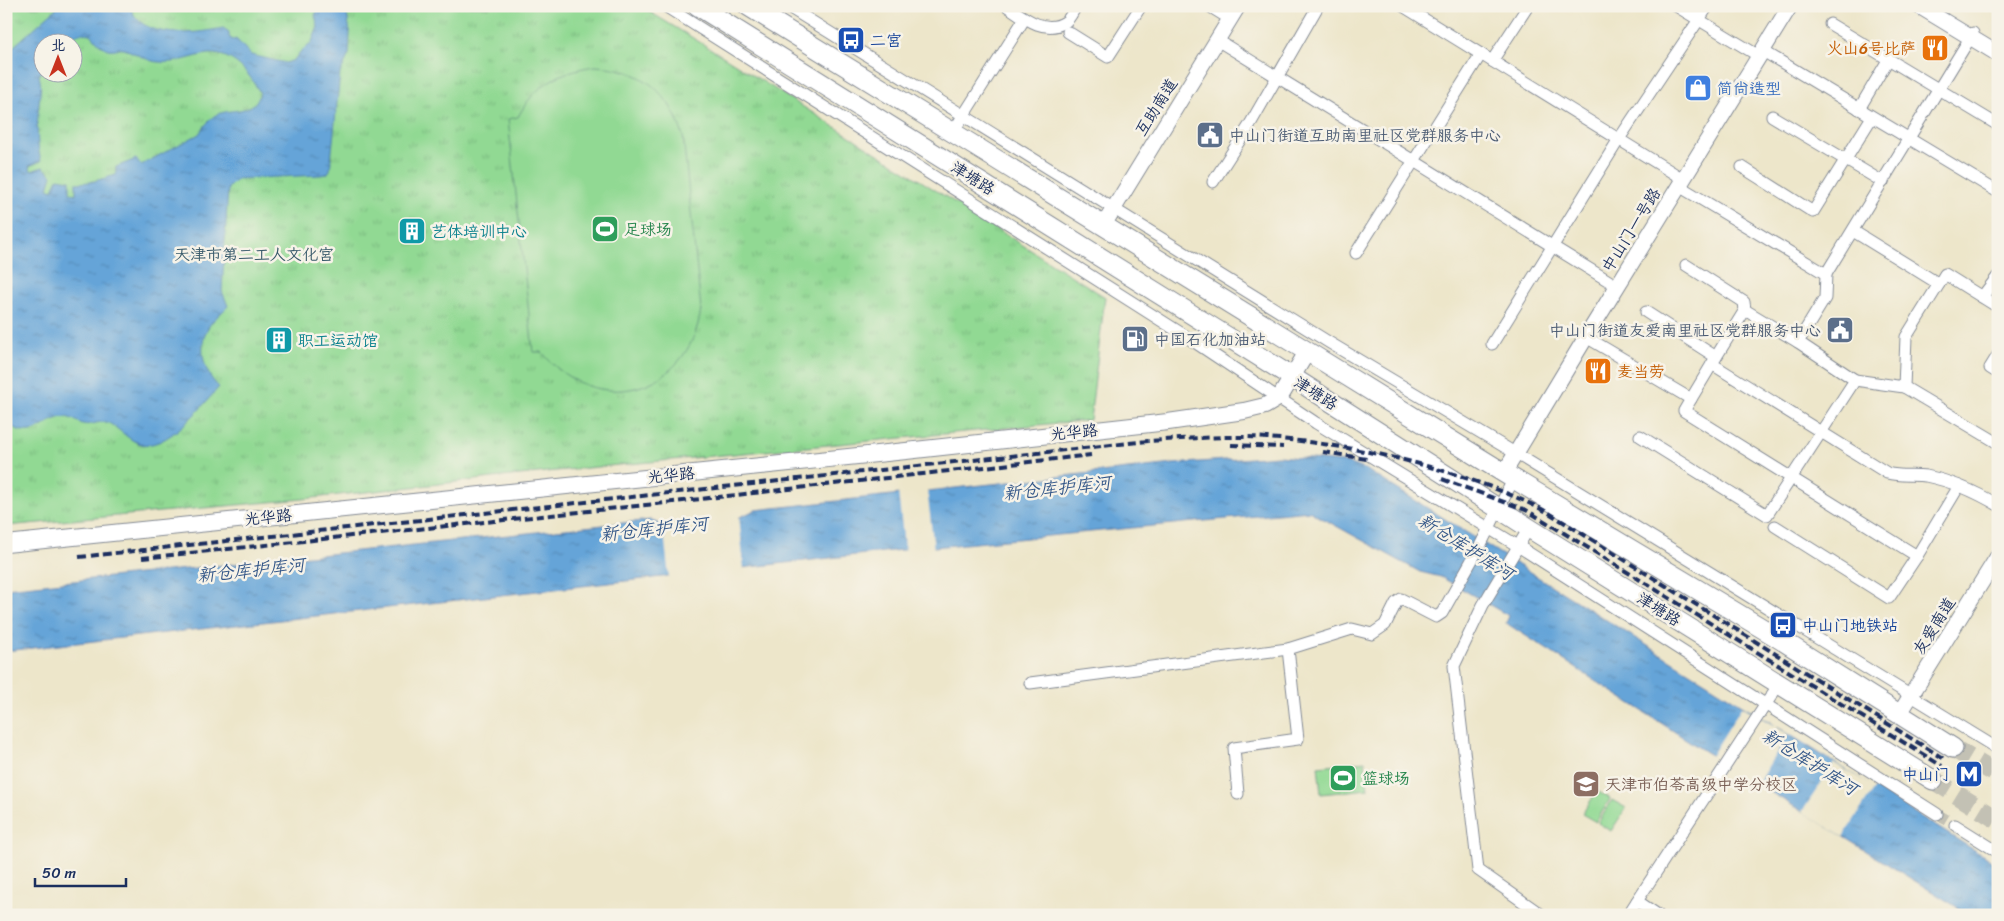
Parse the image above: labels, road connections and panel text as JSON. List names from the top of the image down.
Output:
{
  "streets": {
    "main road": ["津塘路", "光华路"],
    "street": ["互助南道", "中山门一号路", "友爱南道"]
  },
  "crossings": [
    ["互助南道", "津塘路"],
    ["津塘路", "中山门一号路"],
    ["津塘路", "友爱南道"]
  ],
  "water": ["新仓库护库河"],
  "parks": ["天津市第二工人文化宫"],
  "places": {
    "bus stop": ["二宫", "中山门地铁站"],
    "restaurant": ["火山6号比萨", "麦当劳"],
    "shop": ["简尚造型"],
    "public building": ["中山门街道互助南里社区党群服务中心", "中山门街道友爱南里社区党群服务中心"],
    "sports": ["足球场", "篮球场"],
    "building": ["艺体培训中心", "职工运动馆"],
    "fuel station": ["中国石化加油站"],
    "metro station": ["中山门"],
    "school or university": ["天津市伯苓高级中学分校区"]
  },
  "scale_bar": "50 m",
  "north": "top"
}
